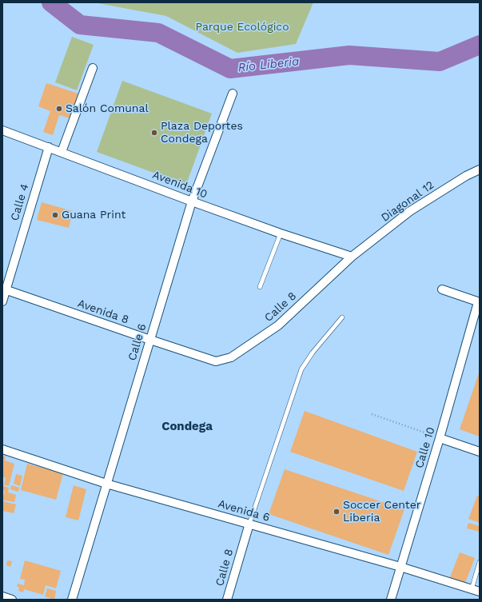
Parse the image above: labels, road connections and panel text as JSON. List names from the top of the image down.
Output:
{
  "streets": {
    "street": [
      "Avenida 10",
      "Diagonal 12",
      "Calle 4",
      "Calle 8",
      "Avenida 8",
      "Calle 6",
      "Calle 10",
      "Avenida 6"
    ]
  },
  "crossings": [
    ["Avenida 10", "Diagonal 12"],
    ["Avenida 10", "Calle 4"],
    ["Avenida 10", "Calle 8"],
    ["Avenida 10", "Calle 6"],
    ["Diagonal 12", "Calle 8"],
    ["Calle 4", "Avenida 8"],
    ["Calle 8", "Avenida 8"],
    ["Calle 8", "Avenida 6"],
    ["Avenida 8", "Calle 6"],
    ["Calle 6", "Avenida 6"],
    ["Calle 10", "Avenida 6"]
  ],
  "districts": ["Condega"],
  "water": ["Río Liberia"],
  "parks": ["Parque Ecológico"],
  "places": [
    "Salón Comunal",
    "Plaza Deportes Condega",
    "Guana Print",
    "Soccer Center Liberia"
  ]
}
